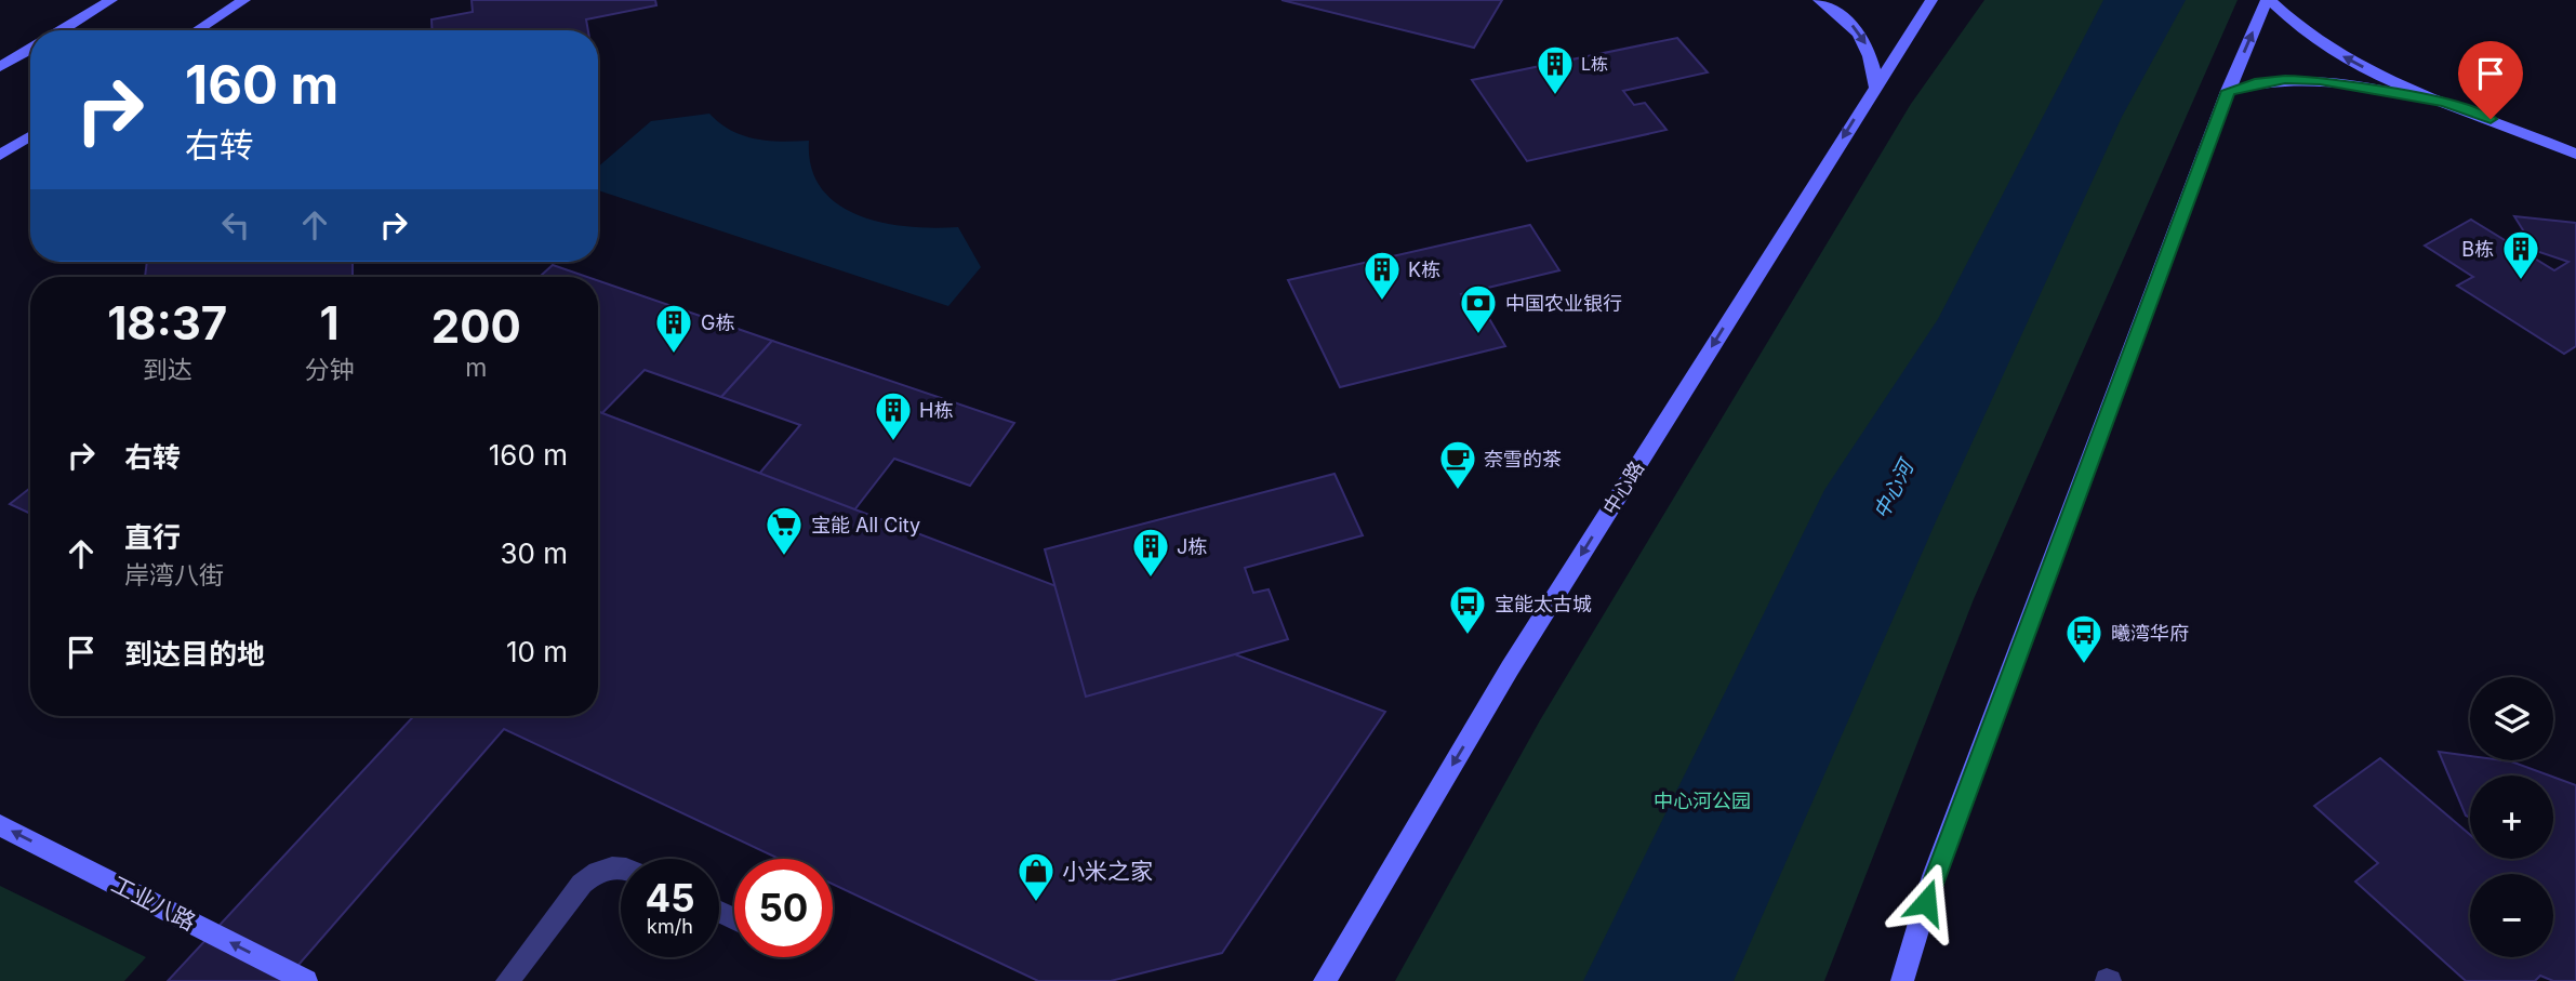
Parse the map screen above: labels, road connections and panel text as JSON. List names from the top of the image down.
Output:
{
  "streets": {
    "main road": ["中心路", "工业八路"]
  },
  "one_way": ["中心路", "工业八路"],
  "water": ["中心河"],
  "parks": ["中心河公园"],
  "places": {
    "building": [
      "L栋",
      "B栋",
      "K栋",
      "G栋",
      "H栋",
      "J栋"
    ],
    "bank": ["中国农业银行"],
    "cafe": ["奈雪的茶"],
    "supermarket": ["宝能 All City"],
    "bus stop": ["宝能太古城", "曦湾华府"],
    "shop": ["小米之家"]
  },
  "page": {
    "turn": ["160 m", "右转"],
    "eta": [
      "18:37",
      "到达",
      "1",
      "分钟",
      "200",
      "m"
    ],
    "list": [
      {
        "name": "右转",
        "value": "160 m"
      },
      {
        "name": "直行",
        "note": "岸湾八街",
        "value": "30 m"
      },
      {
        "name": "到达目的地",
        "value": "10 m"
      }
    ],
    "map_buttons": ["+", "−"],
    "speed": "45 km/h",
    "limit": "50"
  }
}
